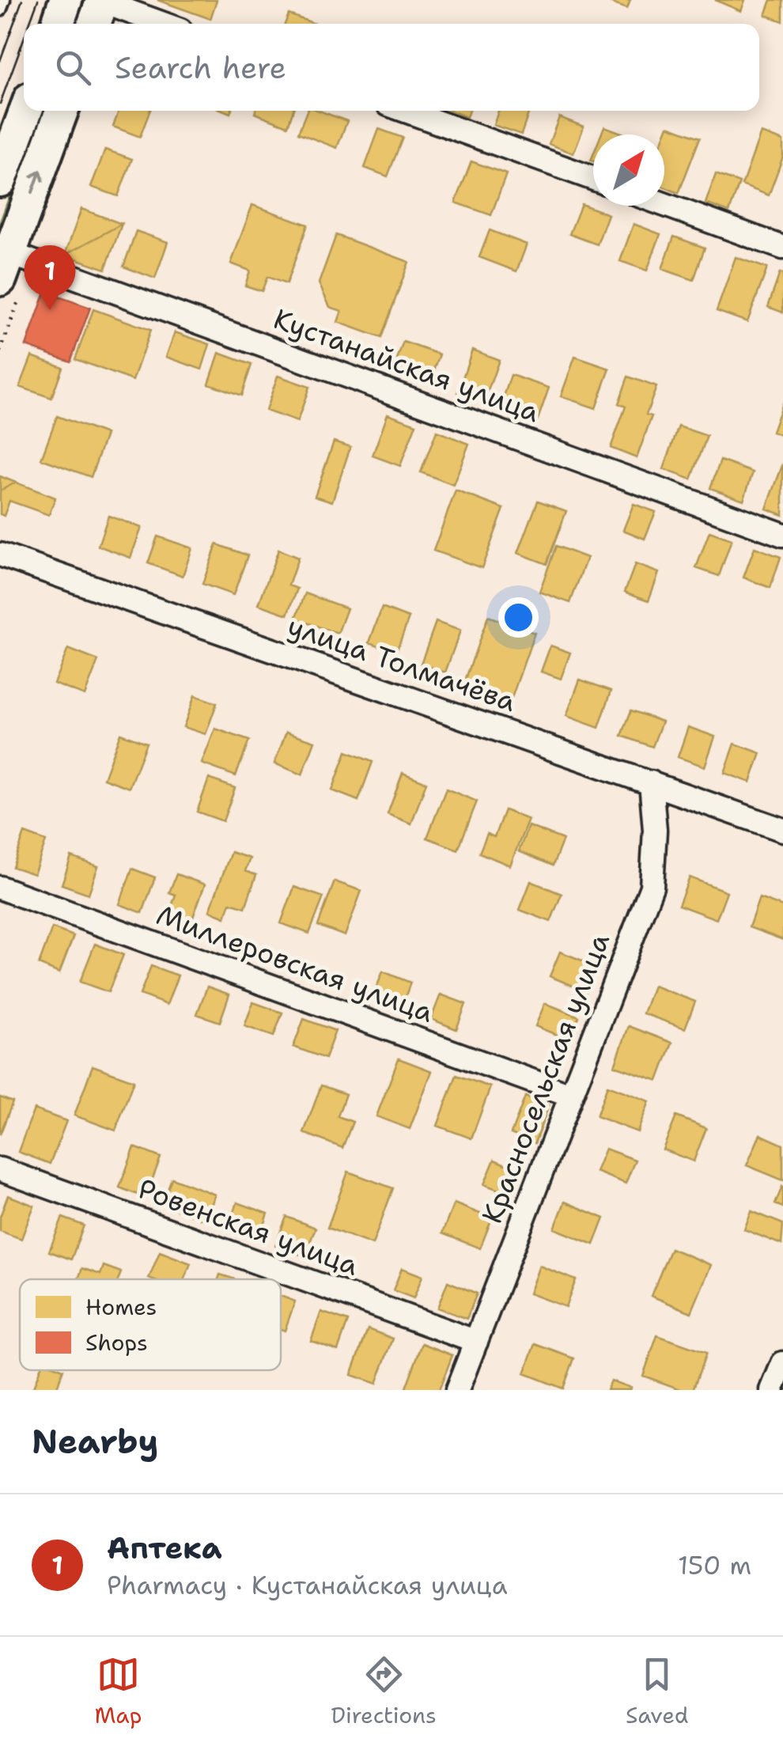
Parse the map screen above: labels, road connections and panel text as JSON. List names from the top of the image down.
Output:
{
  "streets": {
    "street": [
      "Кустанайская улица",
      "улица Толмачёва",
      "Миллеровская улица",
      "Красносельская улица",
      "Ровенская улица"
    ]
  },
  "crossings": [
    ["улица Толмачёва", "Красносельская улица"],
    ["Миллеровская улица", "Красносельская улица"],
    ["Красносельская улица", "Ровенская улица"]
  ],
  "legend": ["Homes", "Shops"],
  "north": "top right",
  "page": {
    "search": "Search here",
    "pins": "1",
    "heading": "Nearby",
    "list": [
      {
        "mark": "1",
        "name": "Аптека",
        "note": "Pharmacy · Кустанайская улица",
        "value": "150 m"
      }
    ],
    "nav": ["Map", "Directions", "Saved"]
  }
}
